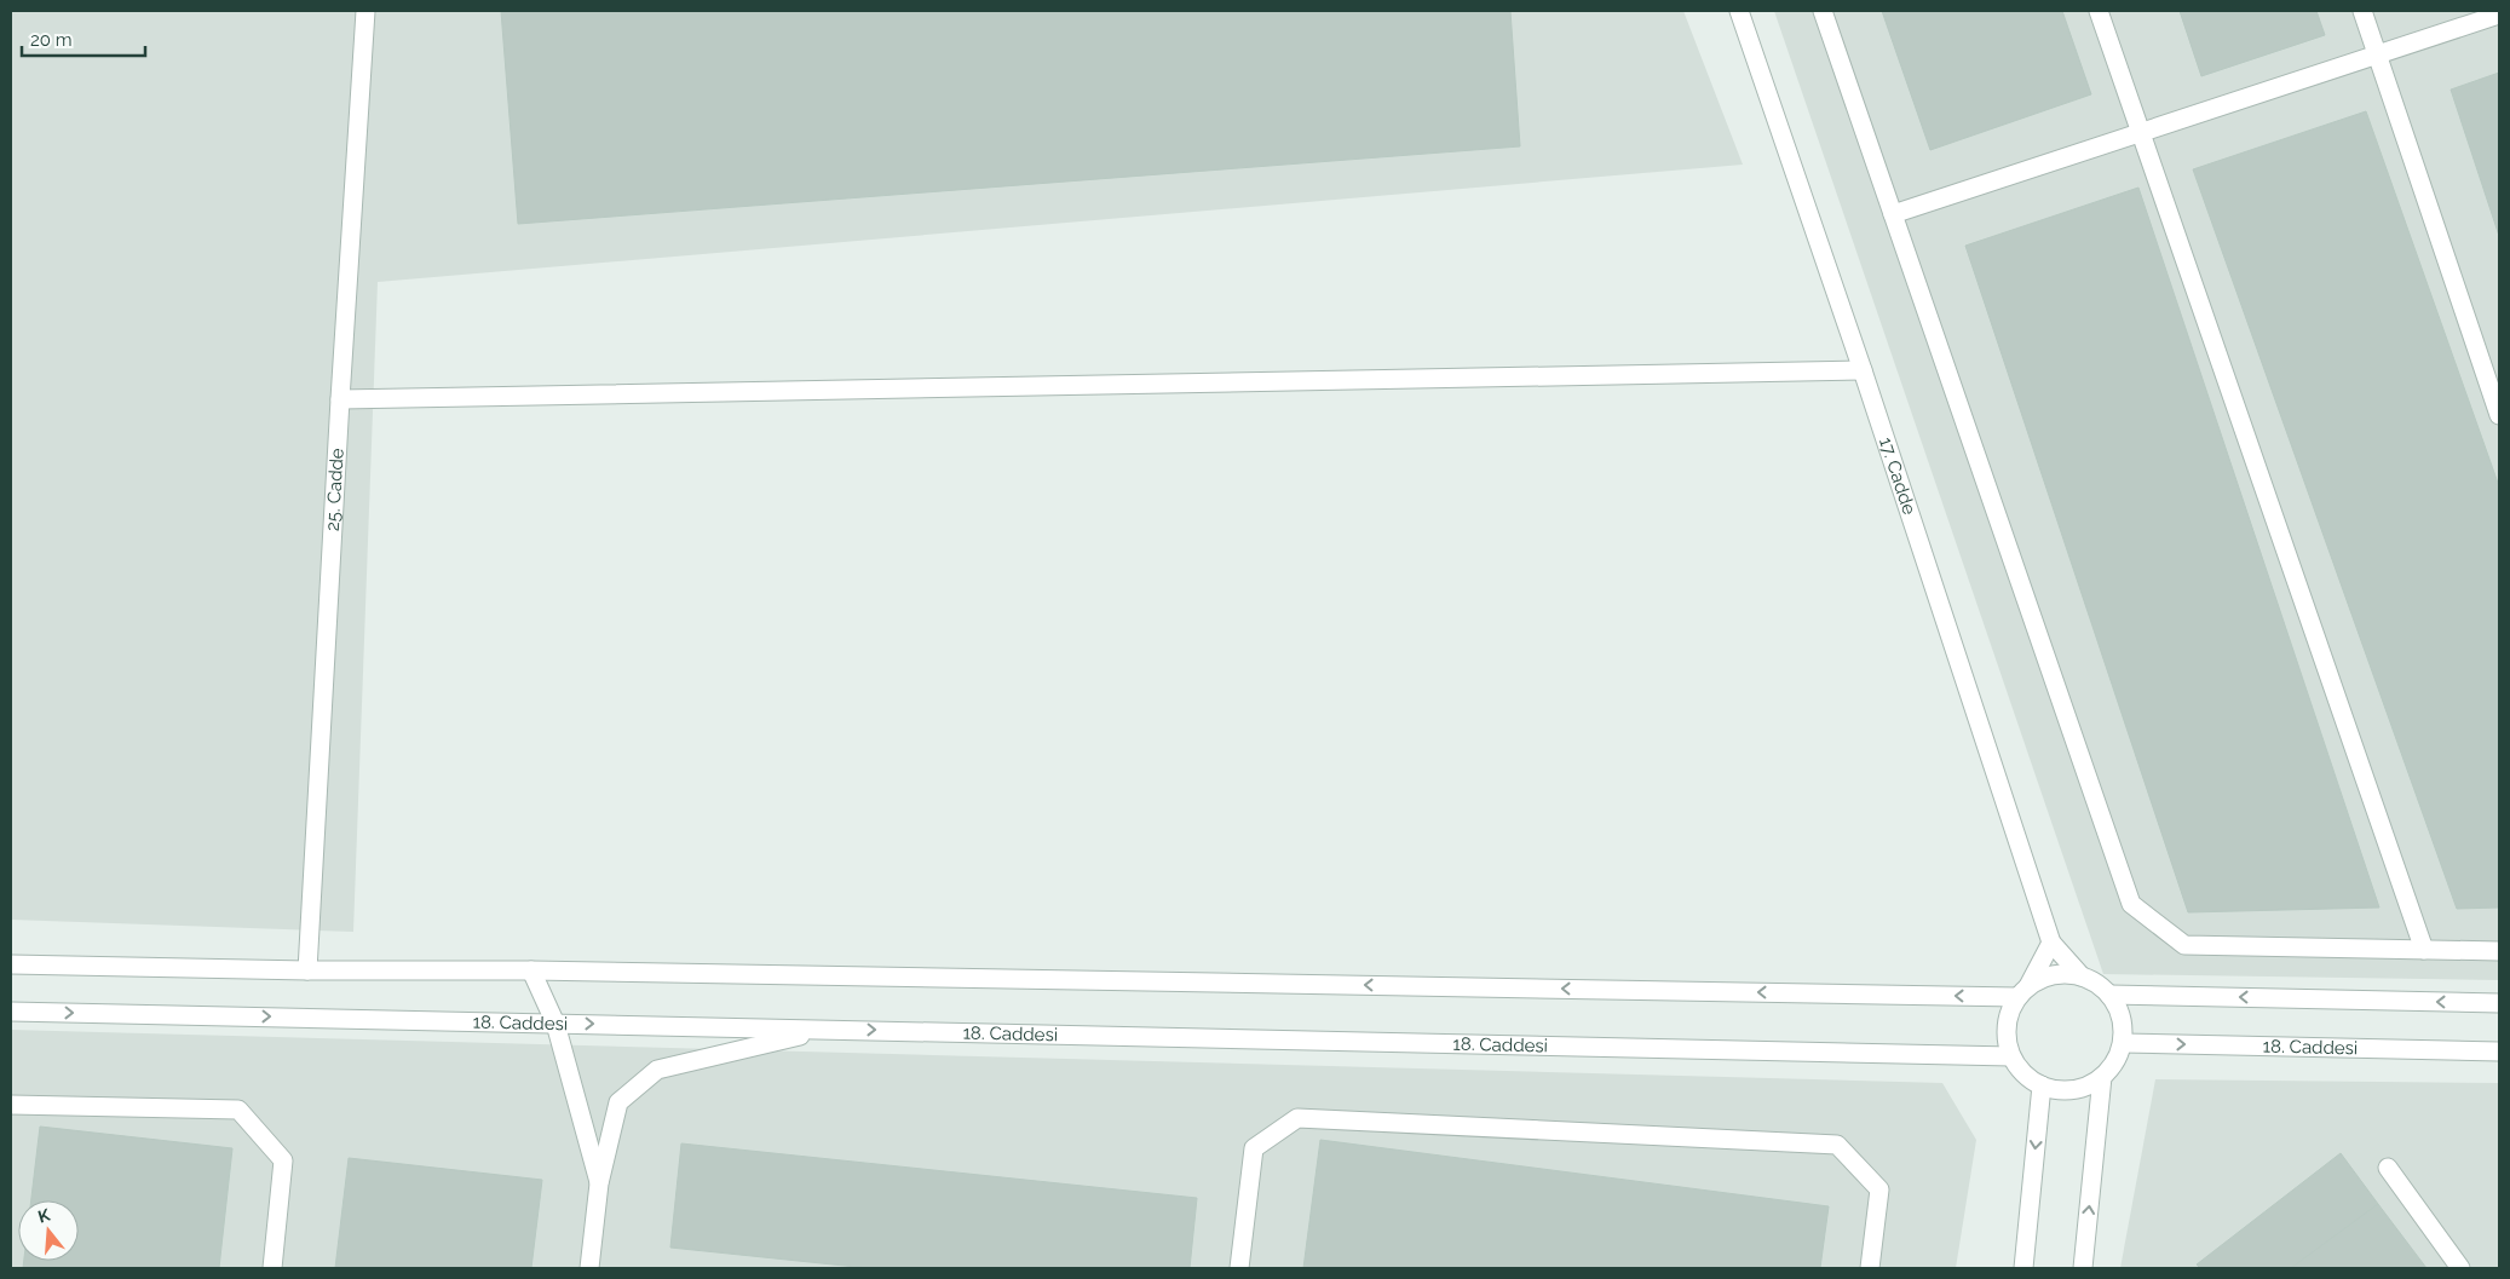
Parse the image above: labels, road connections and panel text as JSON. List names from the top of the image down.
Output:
{
  "streets": {
    "street": ["17. Cadde", "25. Cadde", "18. Caddesi"]
  },
  "scale_bar": "20 m",
  "north": "top"
}
